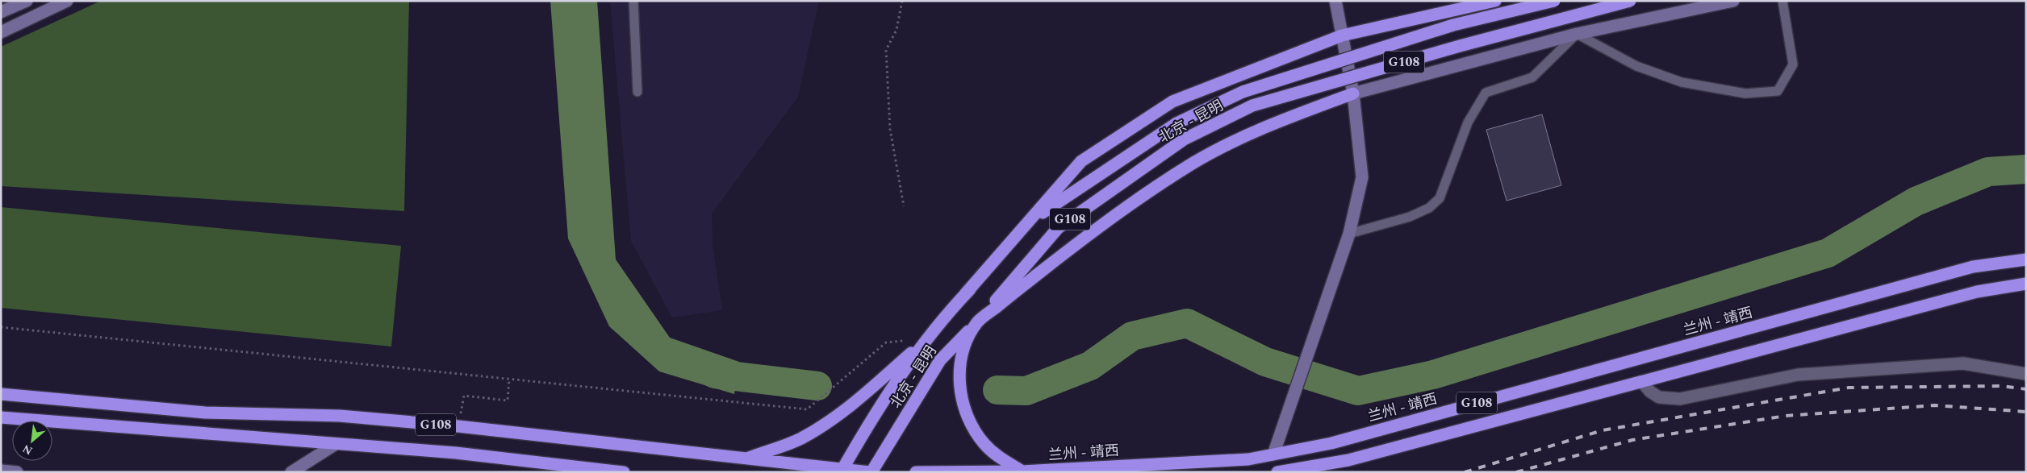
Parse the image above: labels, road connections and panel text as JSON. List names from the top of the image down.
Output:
{
  "streets": {
    "highway": ["G108", "北京 - 昆明", "兰州 - 靖西"]
  },
  "crossings": [
    ["G108", "北京 - 昆明"]
  ],
  "north": "bottom left"
}
